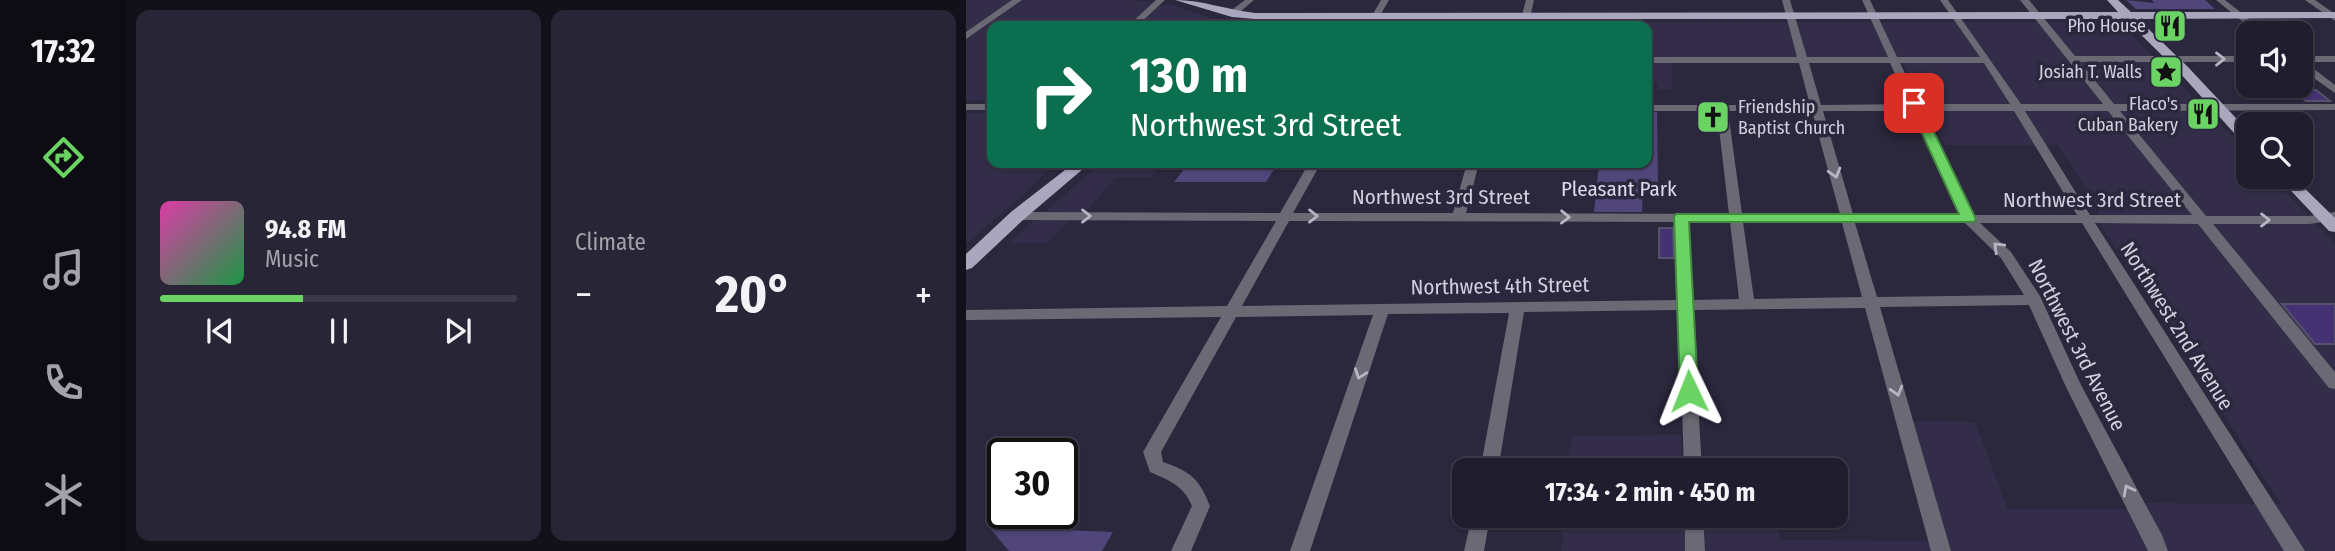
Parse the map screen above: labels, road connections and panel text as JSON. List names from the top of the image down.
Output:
{
  "streets": {
    "street": [
      "Northwest 3rd Street",
      "Northwest 4th Street",
      "Northwest 2nd Avenue",
      "Northwest 3rd Avenue"
    ]
  },
  "crossings": [
    ["Northwest 3rd Street", "Northwest 2nd Avenue"],
    ["Northwest 3rd Street", "Northwest 3rd Avenue"],
    ["Northwest 4th Street", "Northwest 3rd Avenue"]
  ],
  "one_way": ["Northwest 3rd Street", "Northwest 3rd Avenue"],
  "parks": ["Pleasant Park"],
  "places": {
    "restaurant": ["Pho House", "Flaco's Cuban Bakery"],
    "place": ["Josiah T. Walls"],
    "church": ["Friendship Baptist Church"]
  },
  "page": {
    "tabs": "17:32",
    "tile": "Climate",
    "turn": ["130 m", "Northwest 3rd Street"],
    "song": ["94.8 FM", "Music"],
    "heat": ["−", "20°", "+"],
    "limit": "30",
    "trip": "17:34 · 2 min · 450 m"
  }
}
